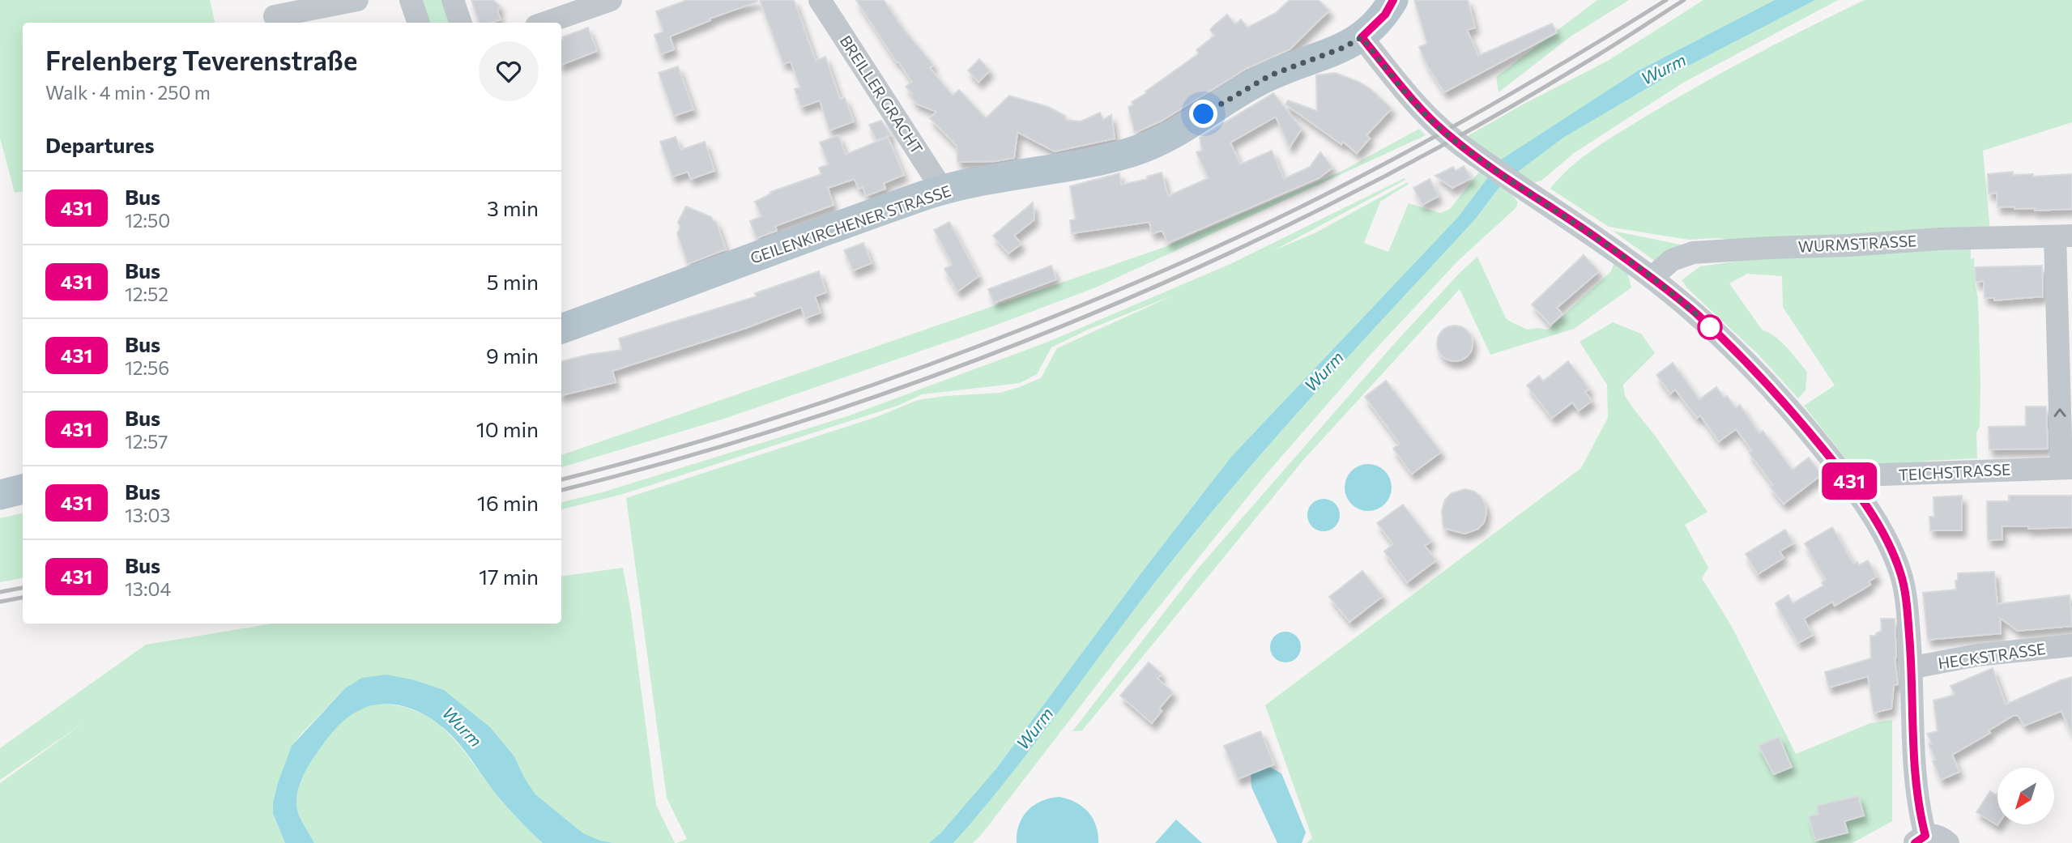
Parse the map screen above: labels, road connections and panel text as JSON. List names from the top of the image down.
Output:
{
  "streets": {
    "main road": ["GEILENKIRCHENER STRASSE"],
    "street": [
      "BREILLER GRACHT",
      "WURMSTRASSE",
      "TEICHSTRASSE",
      "HECKSTRASSE"
    ]
  },
  "crossings": [
    ["BREILLER GRACHT", "GEILENKIRCHENER STRASSE"],
    ["WURMSTRASSE", "TEICHSTRASSE"]
  ],
  "one_way": ["TEICHSTRASSE"],
  "water": ["Wurm"],
  "lines": ["bus line 431"],
  "north": "bottom left",
  "page": {
    "on_map": "431",
    "heading": [
      ["Frelenberg Teverenstraße", "Walk · 4 min · 250 m"],
      "Departures"
    ],
    "list": [
      {
        "mark": "431",
        "name": "Bus",
        "note": "12:50",
        "value": "3 min"
      },
      {
        "mark": "431",
        "name": "Bus",
        "note": "12:52",
        "value": "5 min"
      },
      {
        "mark": "431",
        "name": "Bus",
        "note": "12:56",
        "value": "9 min"
      },
      {
        "mark": "431",
        "name": "Bus",
        "note": "12:57",
        "value": "10 min"
      },
      {
        "mark": "431",
        "name": "Bus",
        "note": "13:03",
        "value": "16 min"
      },
      {
        "mark": "431",
        "name": "Bus",
        "note": "13:04",
        "value": "17 min"
      }
    ]
  }
}
